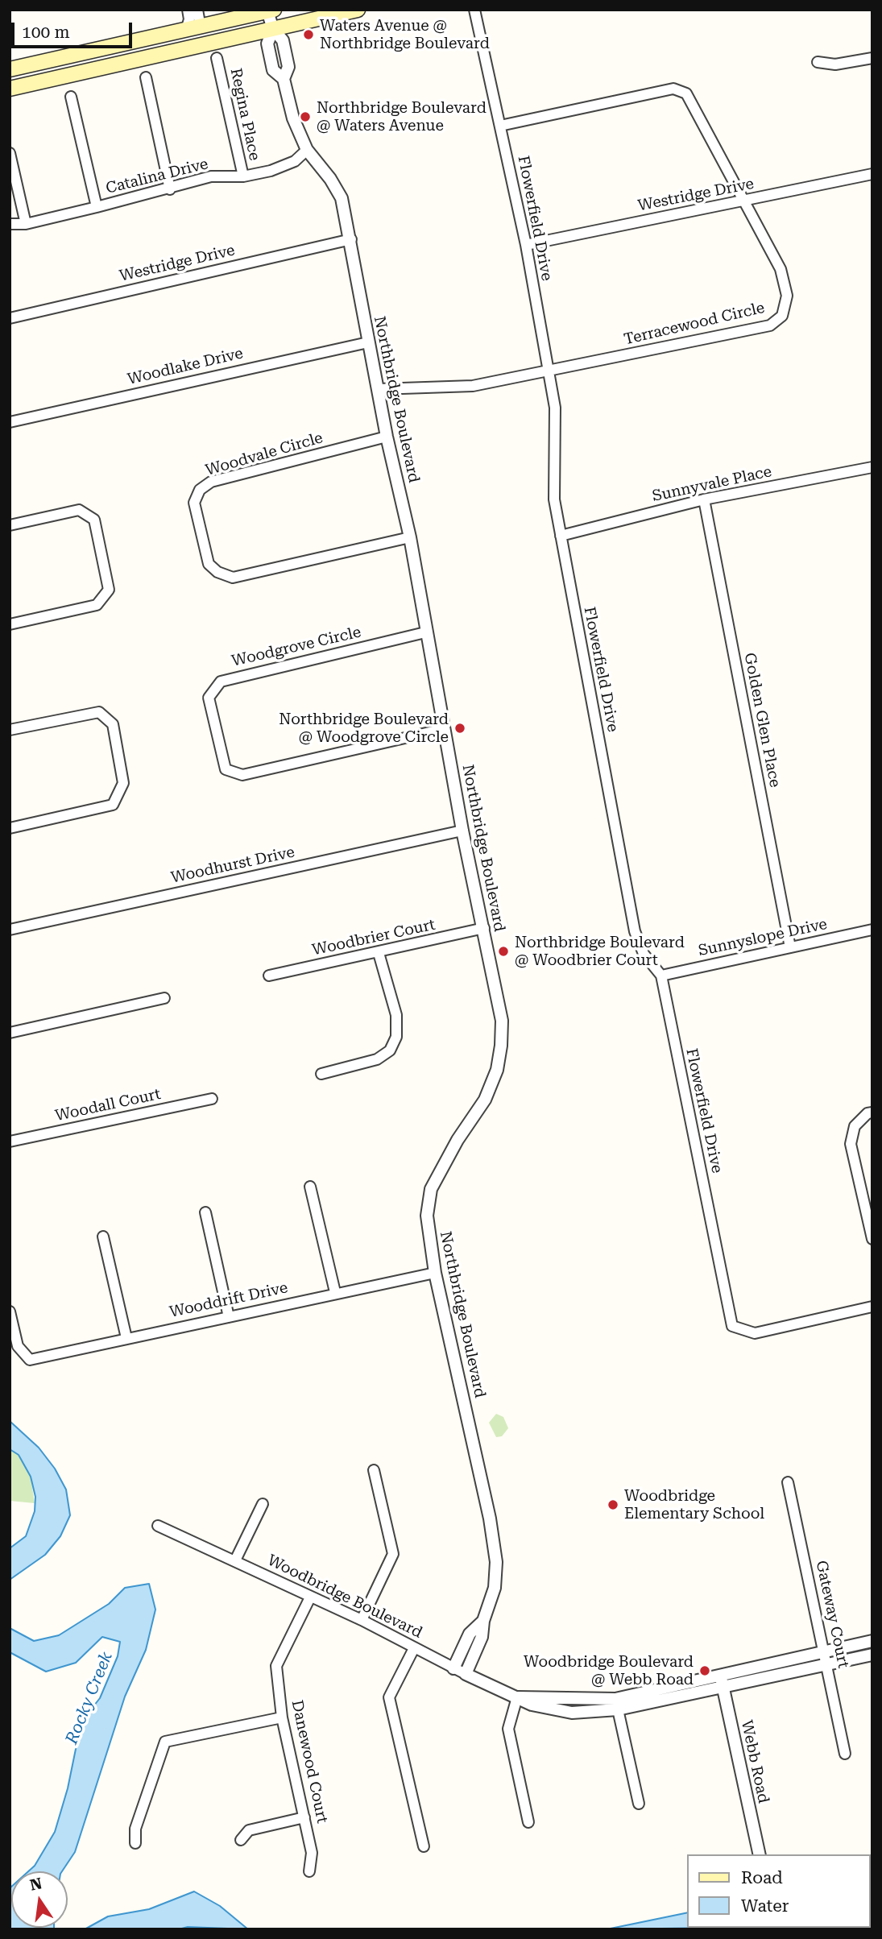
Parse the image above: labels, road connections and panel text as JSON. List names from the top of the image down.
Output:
{
  "streets": {
    "street": [
      "Regina Place",
      "Catalina Drive",
      "Westridge Drive",
      "Flowerfield Drive",
      "Terracewood Circle",
      "Woodlake Drive",
      "Northbridge Boulevard",
      "Woodvale Circle",
      "Sunnyvale Place",
      "Woodgrove Circle",
      "Golden Glen Place",
      "Woodhurst Drive",
      "Woodbrier Court",
      "Sunnyslope Drive",
      "Woodall Court",
      "Wooddrift Drive",
      "Woodbridge Boulevard",
      "Gateway Court",
      "Danewood Court",
      "Webb Road"
    ]
  },
  "crossings": [
    ["Regina Place", "Catalina Drive"],
    ["Catalina Drive", "Northbridge Boulevard"],
    ["Westridge Drive", "Flowerfield Drive"],
    ["Westridge Drive", "Terracewood Circle"],
    ["Westridge Drive", "Northbridge Boulevard"],
    ["Flowerfield Drive", "Terracewood Circle"],
    ["Flowerfield Drive", "Sunnyvale Place"],
    ["Flowerfield Drive", "Sunnyslope Drive"],
    ["Terracewood Circle", "Northbridge Boulevard"],
    ["Woodlake Drive", "Northbridge Boulevard"],
    ["Northbridge Boulevard", "Woodvale Circle"],
    ["Northbridge Boulevard", "Woodgrove Circle"],
    ["Northbridge Boulevard", "Woodhurst Drive"],
    ["Northbridge Boulevard", "Woodbrier Court"],
    ["Northbridge Boulevard", "Wooddrift Drive"],
    ["Northbridge Boulevard", "Woodbridge Boulevard"],
    ["Sunnyvale Place", "Golden Glen Place"],
    ["Golden Glen Place", "Sunnyslope Drive"],
    ["Woodbridge Boulevard", "Gateway Court"],
    ["Woodbridge Boulevard", "Danewood Court"],
    ["Woodbridge Boulevard", "Webb Road"]
  ],
  "water": ["Rocky Creek"],
  "places": [
    "Waters Avenue @ Northbridge Boulevard",
    "Northbridge Boulevard @ Waters Avenue",
    "Northbridge Boulevard @ Woodgrove Circle",
    "Northbridge Boulevard @ Woodbrier Court",
    "Woodbridge Elementary School",
    "Woodbridge Boulevard @ Webb Road"
  ],
  "legend": ["Road", "Water"],
  "scale_bar": "100 m",
  "north": "top"
}
